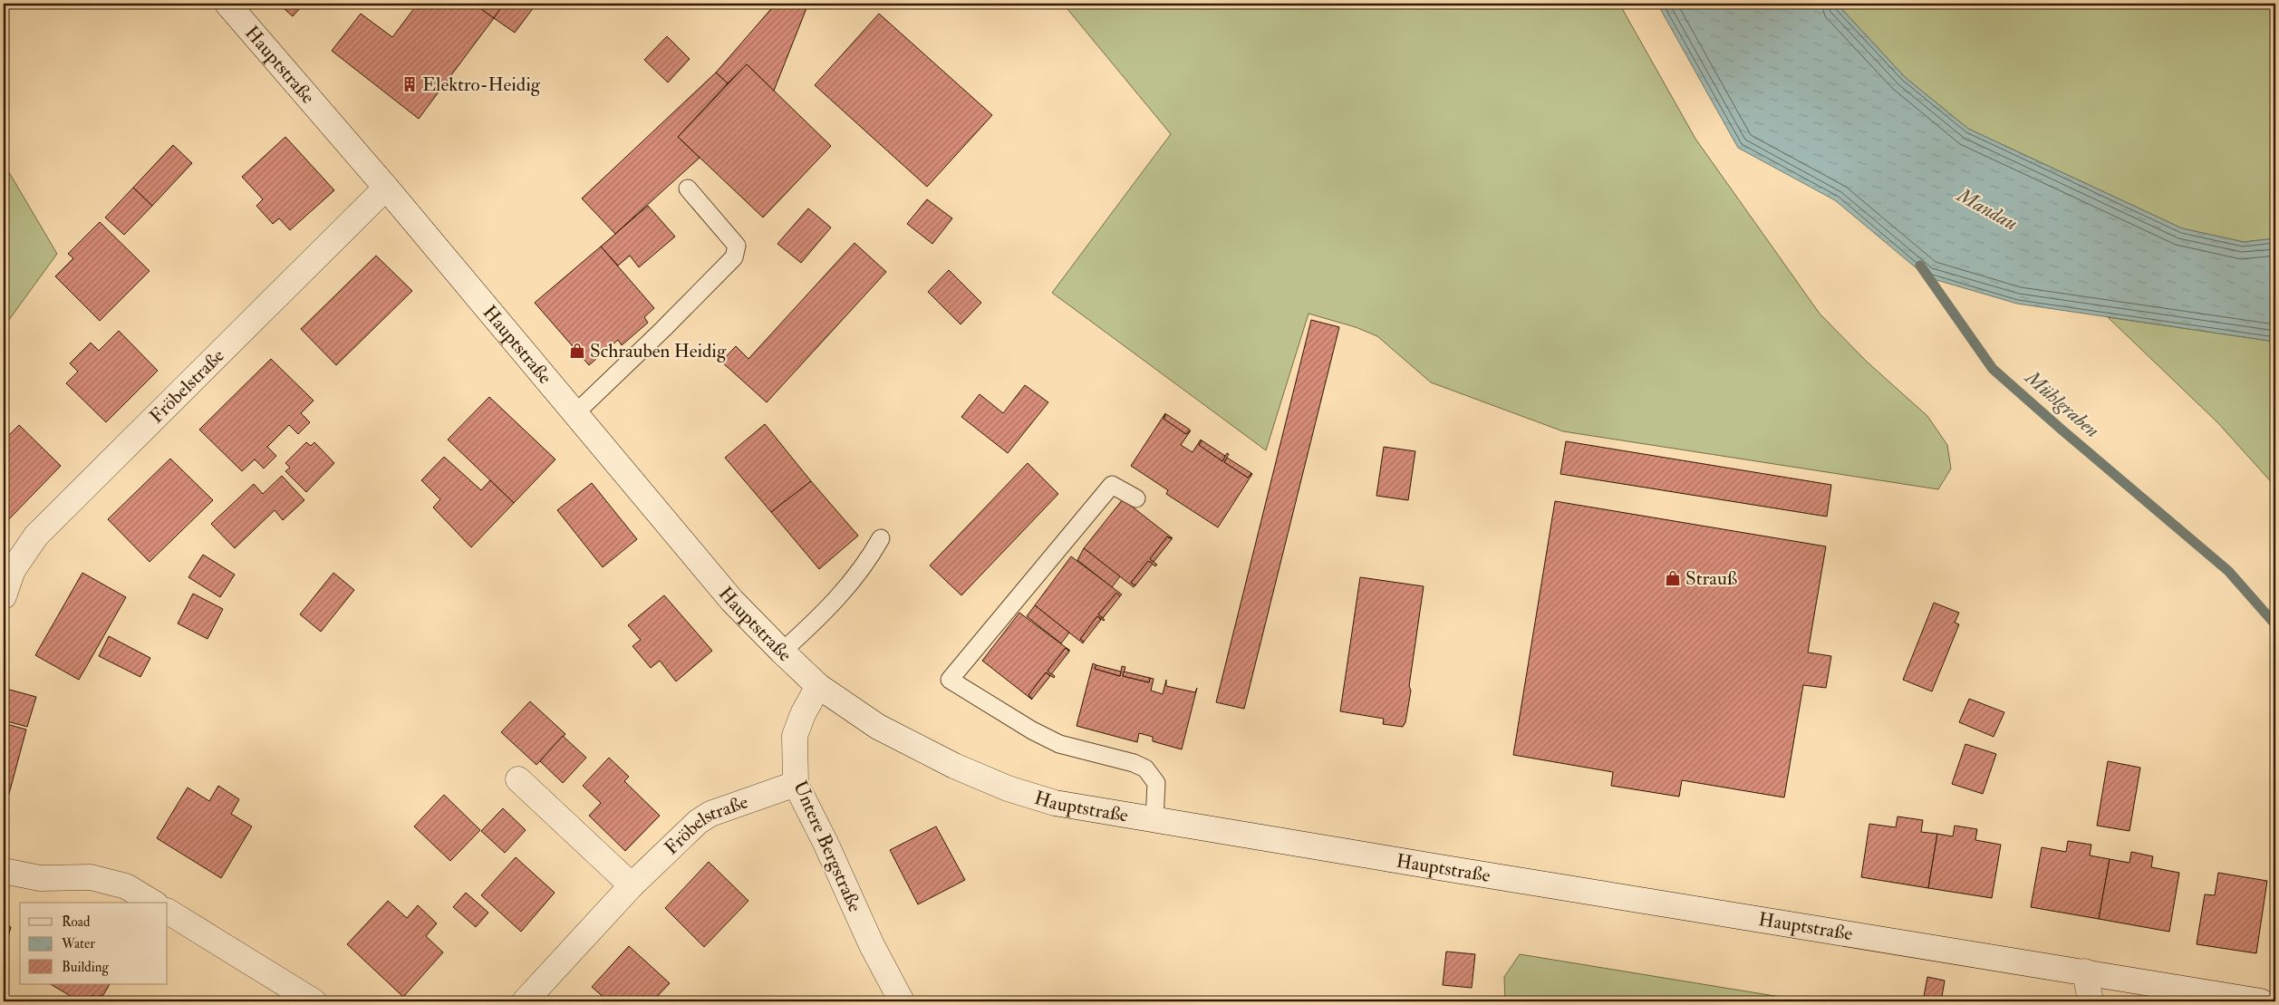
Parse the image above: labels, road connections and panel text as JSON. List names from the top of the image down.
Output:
{
  "streets": {
    "main road": ["Hauptstraße", "Fröbelstraße", "Untere Bergstraße"]
  },
  "crossings": [
    ["Hauptstraße", "Fröbelstraße"],
    ["Hauptstraße", "Untere Bergstraße"],
    ["Fröbelstraße", "Untere Bergstraße"]
  ],
  "water": ["Mandau", "Mühlgraben"],
  "places": {
    "building": ["Elektro-Heidig"],
    "shop": ["Schrauben Heidig", "Strauß"]
  },
  "legend": ["Road", "Water", "Building"]
}
